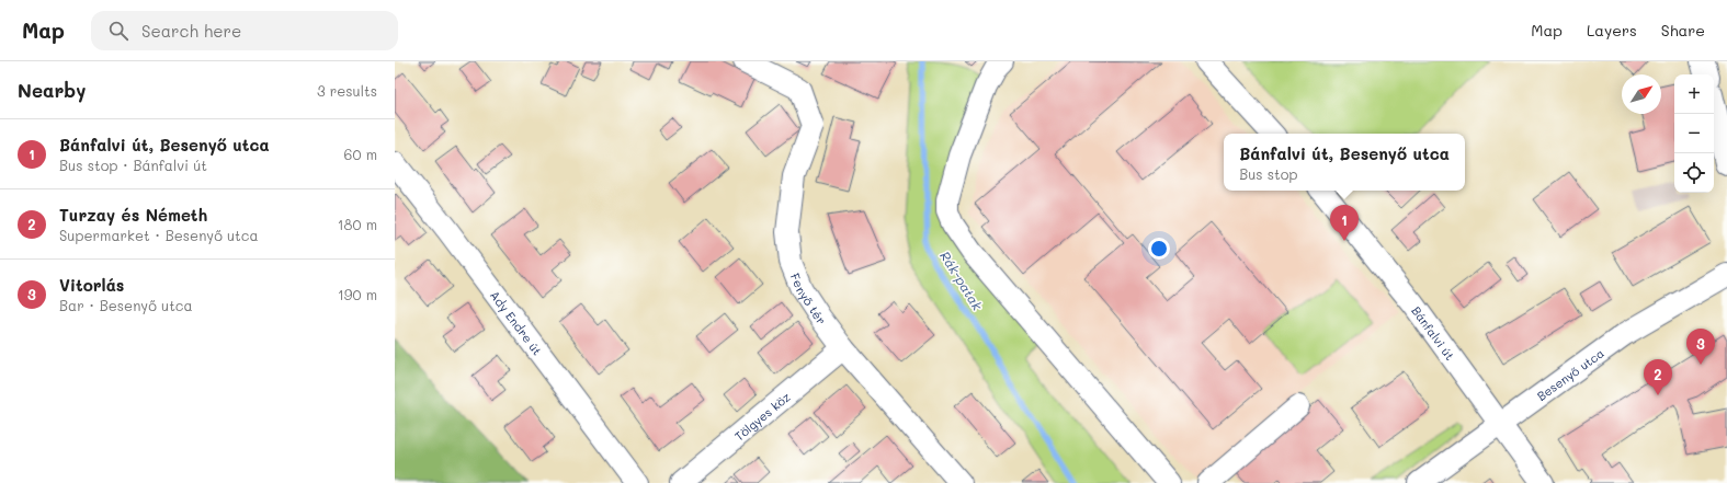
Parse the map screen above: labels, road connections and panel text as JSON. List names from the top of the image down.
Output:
{
  "streets": {
    "street": [
      "Fenyő tér",
      "Ady Endre út",
      "Bánfalvi út",
      "Besenyő utca",
      "Tölgyes köz"
    ]
  },
  "crossings": [
    ["Fenyő tér", "Tölgyes köz"],
    ["Bánfalvi út", "Besenyő utca"]
  ],
  "water": ["Rák-patak"],
  "north": "top right",
  "page": {
    "header": "Map",
    "search": "Search here",
    "nav": ["Map", "Layers", "Share"],
    "heading": ["Nearby", "3 results"],
    "map_buttons": ["+", "−"],
    "list": [
      {
        "mark": "1",
        "name": "Bánfalvi út, Besenyő utca",
        "note": "Bus stop · Bánfalvi út",
        "value": "60 m"
      },
      {
        "mark": "2",
        "name": "Turzay és Németh",
        "note": "Supermarket · Besenyő utca",
        "value": "180 m"
      },
      {
        "mark": "3",
        "name": "Vitorlás",
        "note": "Bar · Besenyő utca",
        "value": "190 m"
      }
    ],
    "popup": ["Bánfalvi út, Besenyő utca", "Bus stop"],
    "pins": ["1", "3", "2"]
  }
}
